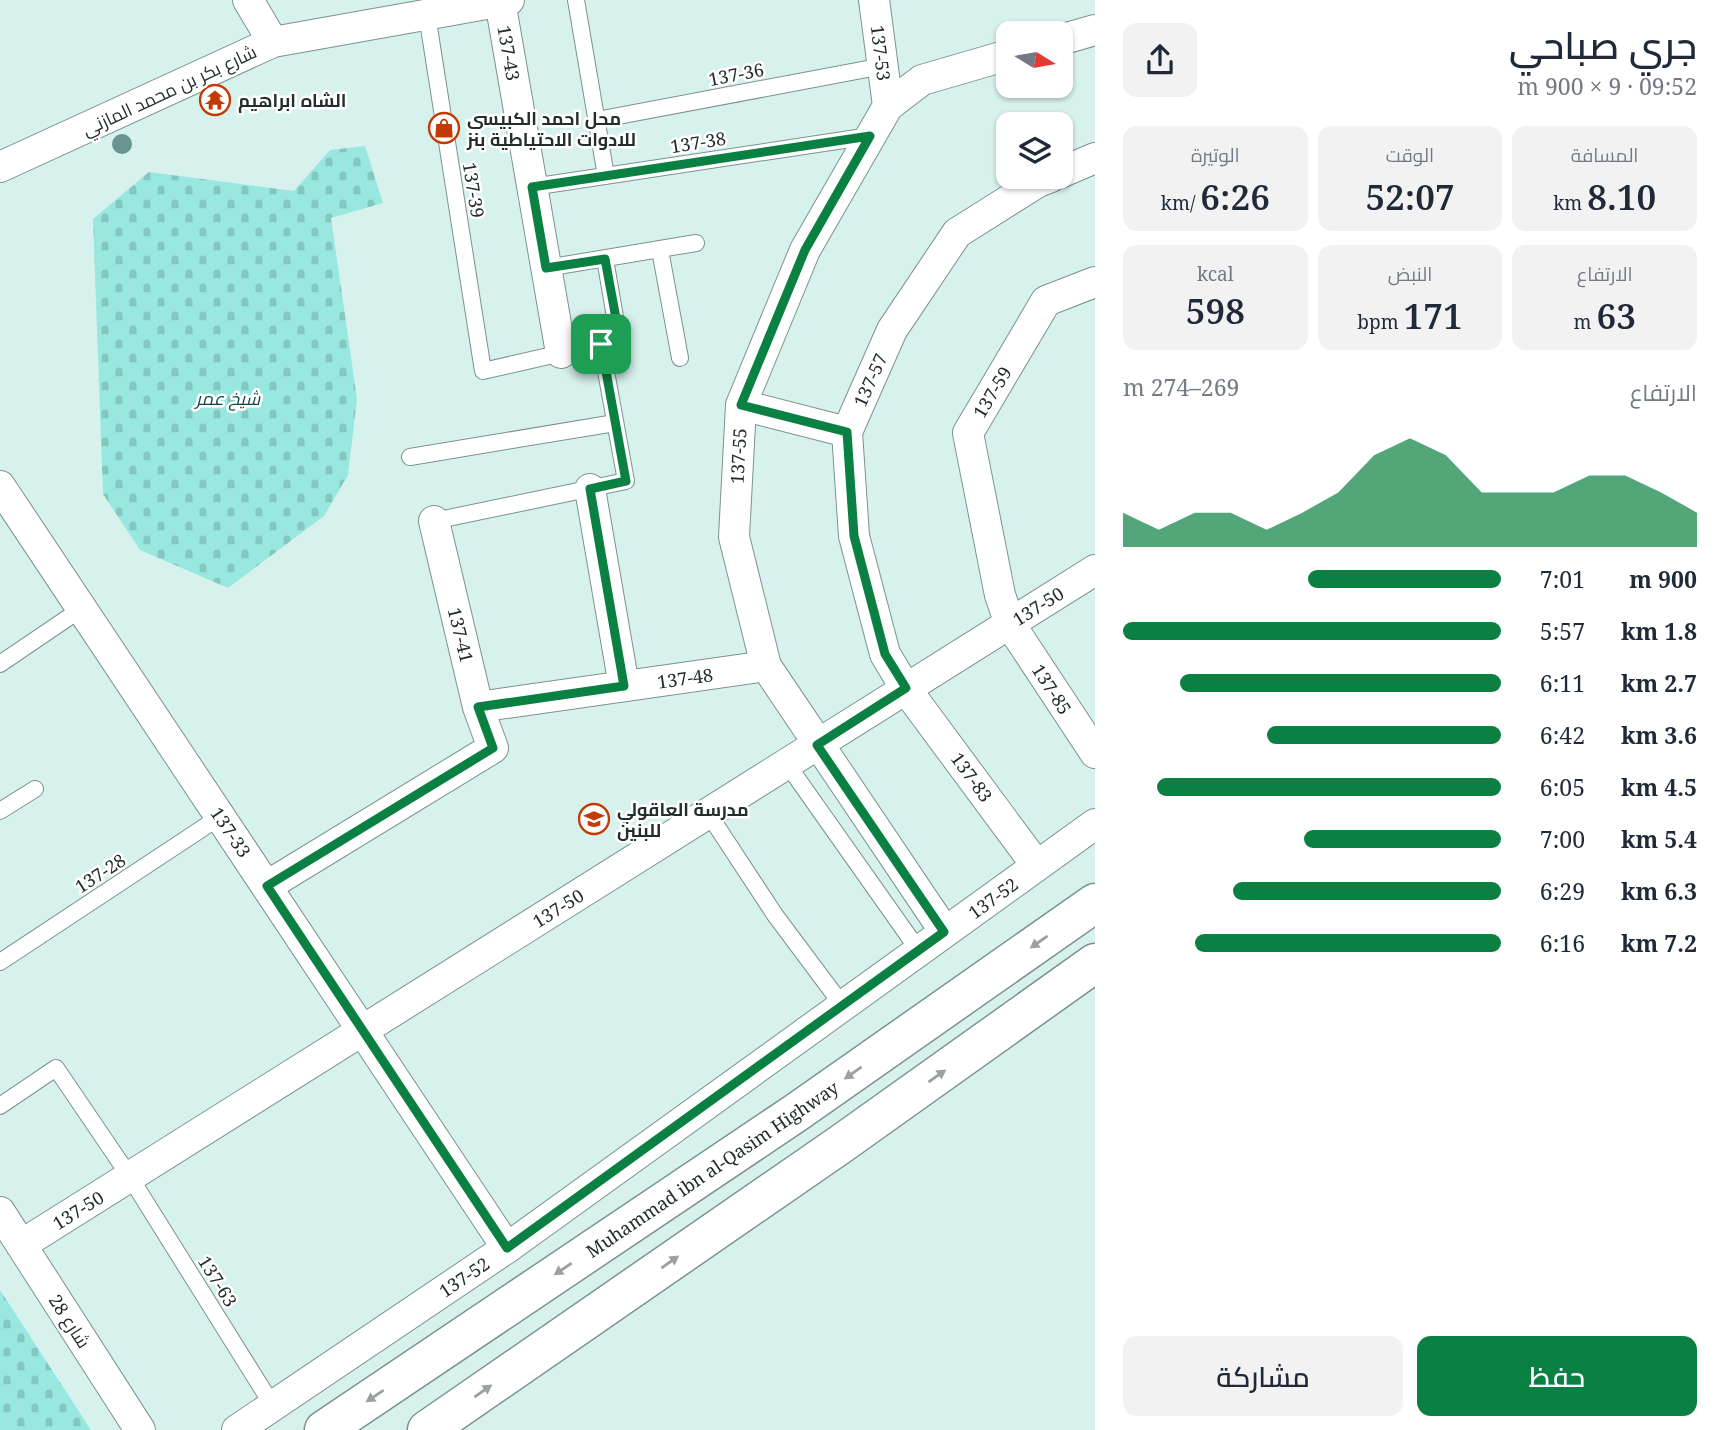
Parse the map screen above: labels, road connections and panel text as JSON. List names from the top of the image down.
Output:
{
  "streets": {
    "highway": ["Muhammad ibn al-Qasim Highway"],
    "street": [
      "137-43",
      "137-53",
      "شارع بكر بن محمد المازني",
      "137-57",
      "137-59",
      "137-55",
      "137-50",
      "137-41",
      "137-48",
      "137-85",
      "137-83",
      "137-33",
      "137-52",
      "شارع 28"
    ],
    "lane": [
      "137-36",
      "137-38",
      "137-39",
      "137-28",
      "137-63"
    ]
  },
  "crossings": [
    ["137-43", "شارع بكر بن محمد المازني"],
    ["137-43", "137-38"],
    ["137-43", "137-39"],
    ["137-53", "137-36"],
    ["137-53", "137-55"],
    ["شارع بكر بن محمد المازني", "137-39"],
    ["137-38", "137-55"],
    ["137-57", "137-50"],
    ["137-57", "137-83"],
    ["137-59", "137-50"],
    ["137-59", "137-85"],
    ["137-55", "137-50"],
    ["137-55", "137-48"],
    ["137-55", "137-52"],
    ["137-50", "137-85"],
    ["137-50", "137-83"],
    ["137-50", "137-33"],
    ["137-50", "137-63"],
    ["137-50", "شارع 28"],
    ["137-41", "137-48"],
    ["137-41", "137-33"],
    ["137-83", "137-52"],
    ["137-33", "137-28"],
    ["137-33", "137-52"],
    ["137-52", "137-63"]
  ],
  "parks": ["شيخ عمر"],
  "places": {
    "temple": ["الشاه ابراهيم"],
    "shop": ["محل احمد الكبيسي للادوات الاحتياطية بنز"],
    "school or university": ["مدرسة العاقولي للبنين"]
  },
  "north": "right",
  "page": {
    "heading": ["جري صباحي", "09:52 · 9 × 900 m"],
    "stats": [
      ["المسافة", "8.10 km"],
      ["الوقت", "52:07"],
      ["الوتيرة", "6:26 /km"],
      ["الارتفاع", "63 m"],
      ["النبض", "171 bpm"],
      ["kcal", "598"]
    ],
    "chart": ["الارتفاع", "269–274 m"],
    "list": [
      {
        "name": "900 m",
        "note": "7:01"
      },
      {
        "name": "1.8 km",
        "note": "5:57"
      },
      {
        "name": "2.7 km",
        "note": "6:11"
      },
      {
        "name": "3.6 km",
        "note": "6:42"
      },
      {
        "name": "4.5 km",
        "note": "6:05"
      },
      {
        "name": "5.4 km",
        "note": "7:00"
      },
      {
        "name": "6.3 km",
        "note": "6:29"
      },
      {
        "name": "7.2 km",
        "note": "6:16"
      }
    ],
    "buttons": ["حفظ", "مشاركة"]
  }
}
